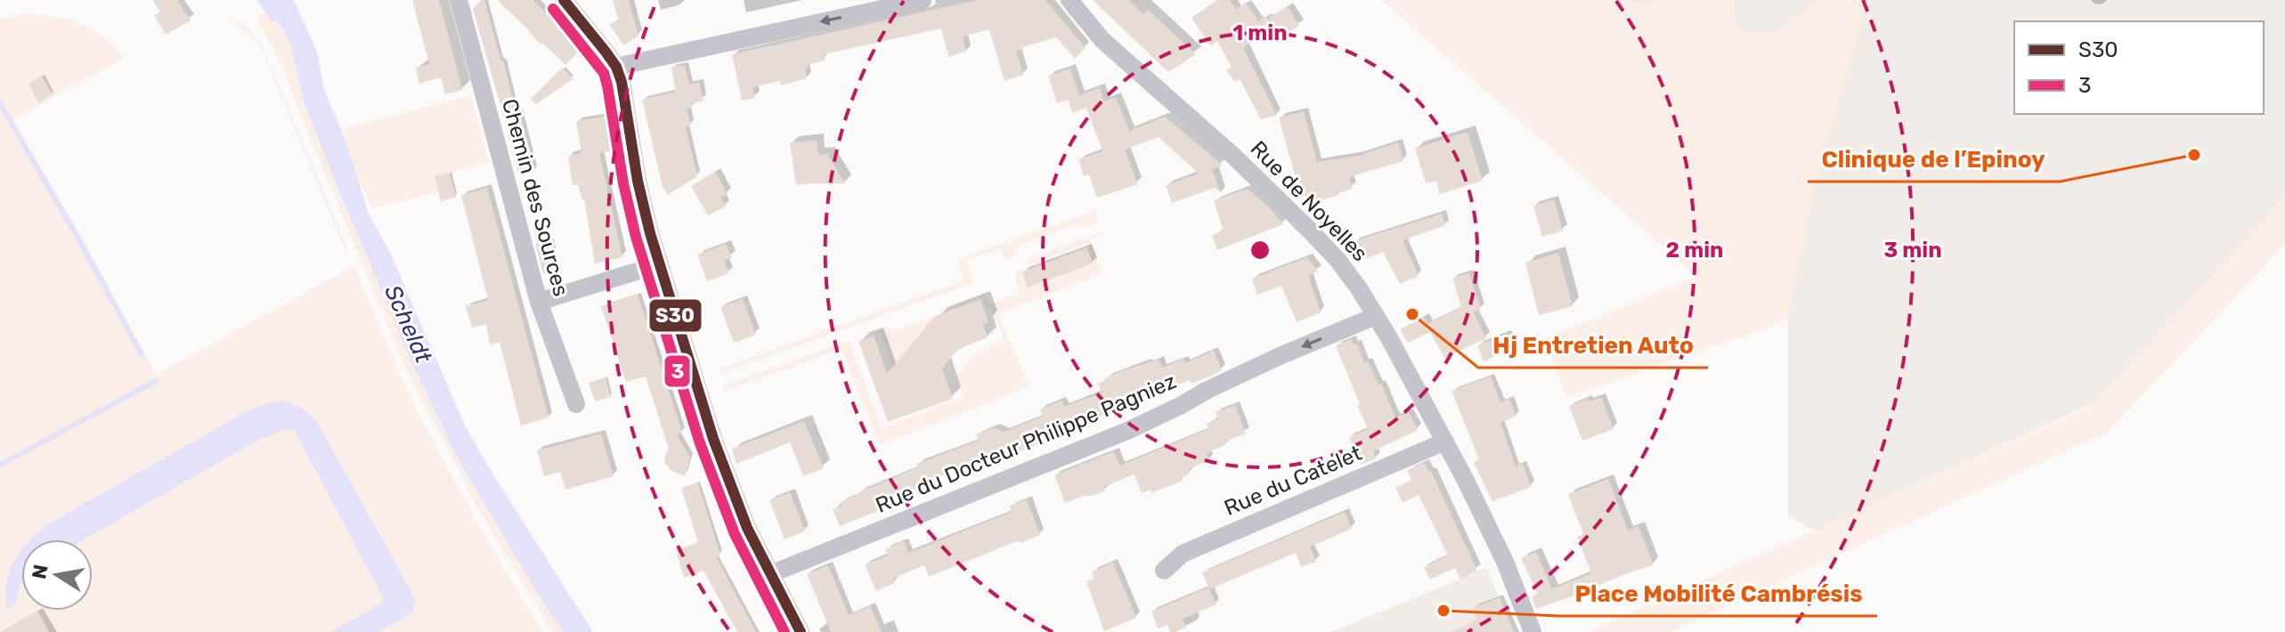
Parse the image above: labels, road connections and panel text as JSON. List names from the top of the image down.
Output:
{
  "streets": {
    "street": [
      "Chemin des Sources",
      "Rue de Noyelles",
      "Rue du Docteur Philippe Pagniez",
      "Rue du Catelet"
    ]
  },
  "crossings": [
    ["Rue de Noyelles", "Rue du Docteur Philippe Pagniez"],
    ["Rue de Noyelles", "Rue du Catelet"]
  ],
  "one_way": ["Rue du Docteur Philippe Pagniez"],
  "water": ["Scheldt"],
  "places": ["Clinique de l’Epinoy", "Hj Entretien Auto", "Place Mobilité Cambrésis"],
  "lines": ["transit line S30", "transit line 3"],
  "legend": ["S30", "3"],
  "north": "left",
  "rings": ["1 min", "2 min", "3 min"]
}
